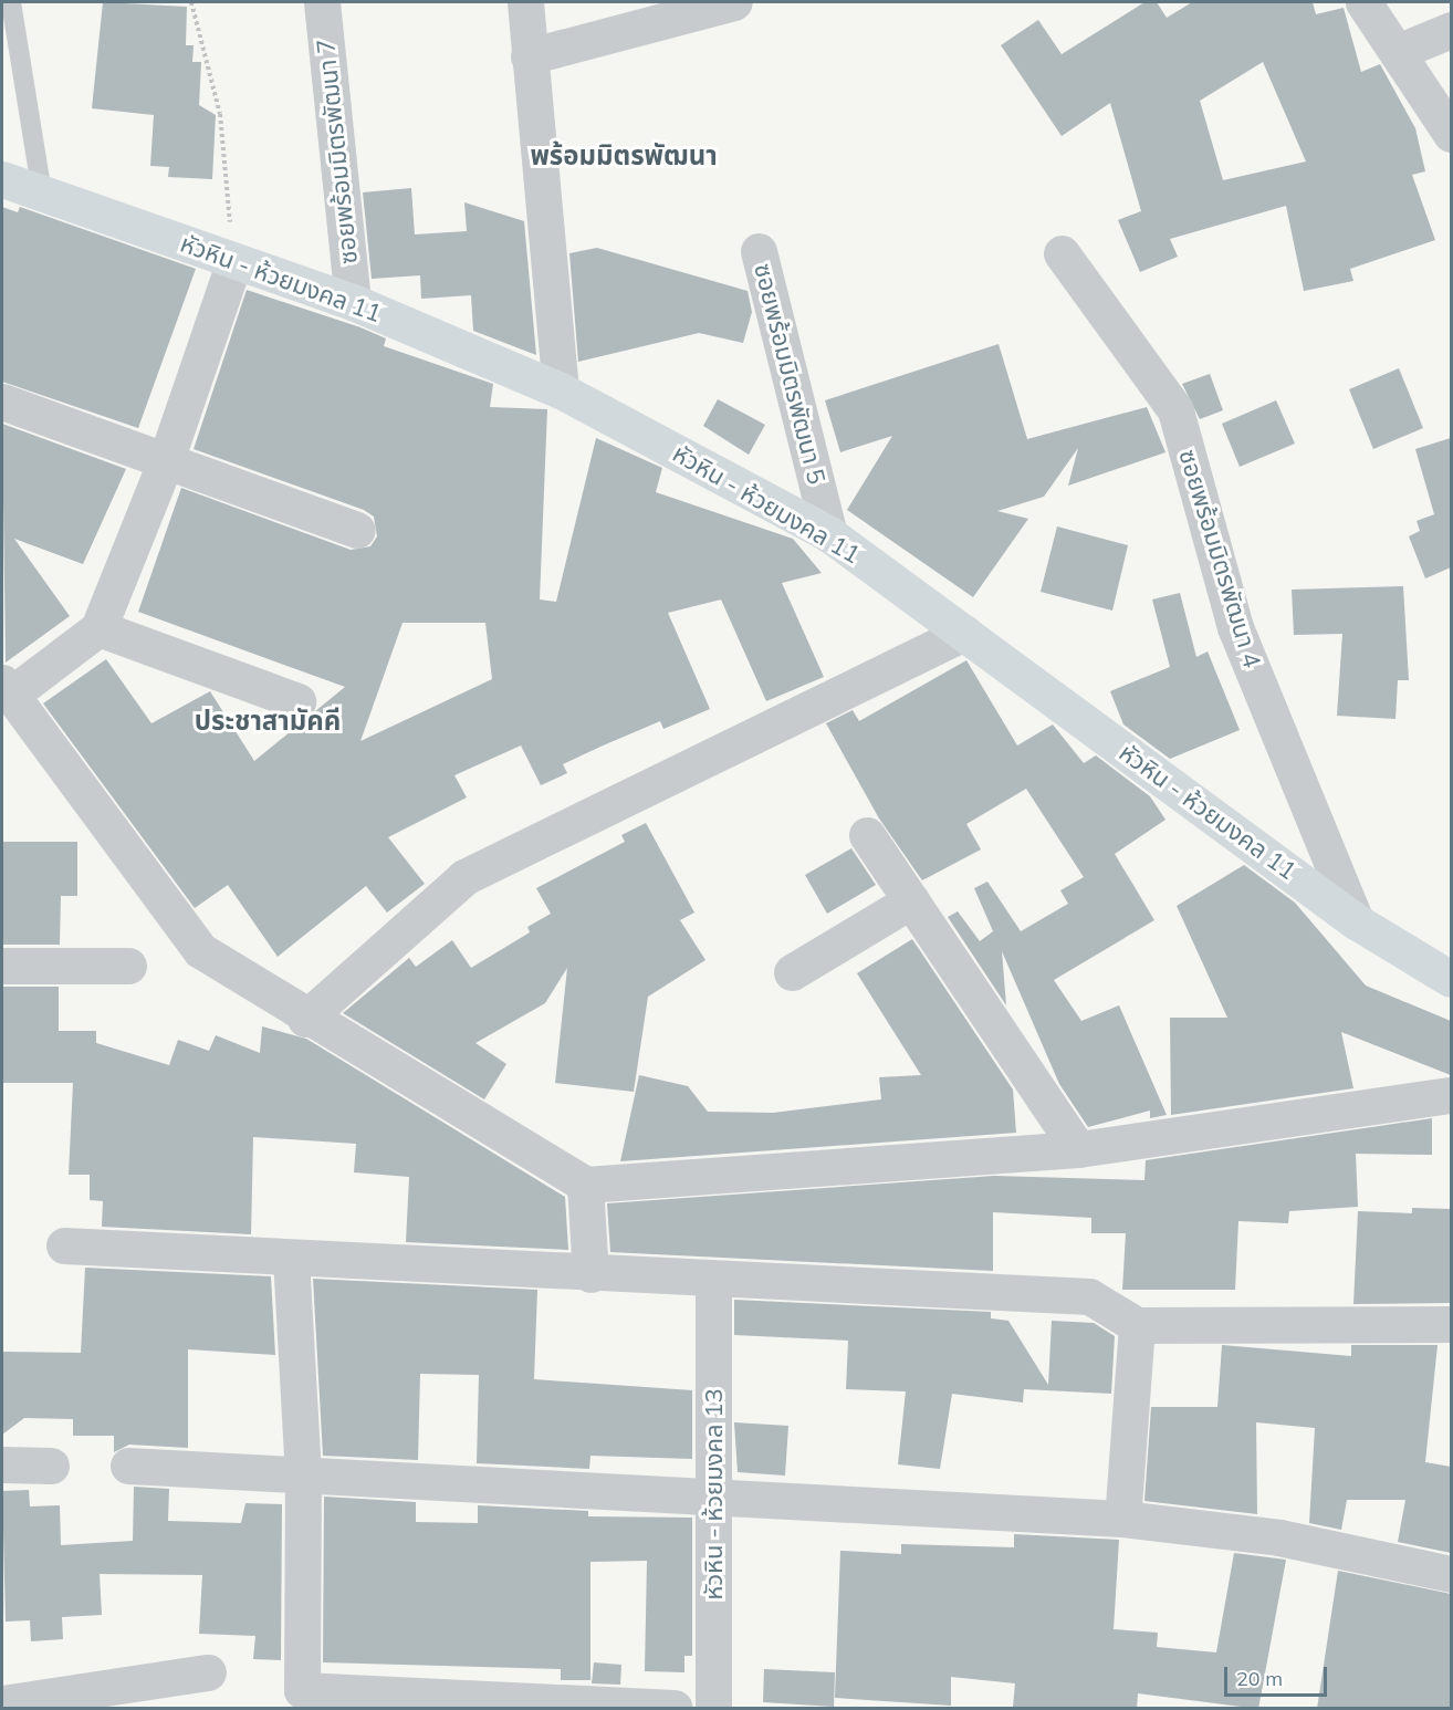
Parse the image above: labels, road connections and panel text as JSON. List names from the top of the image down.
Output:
{
  "streets": {
    "street": [
      "ซอยพร้อมมิตรพัฒนา 7",
      "หัวหิน - ห้วยมงคล 11",
      "ซอยพร้อมมิตรพัฒนา 5",
      "ซอยพร้อมมิตรพัฒนา 4",
      "หัวหิน - ห้วยมงคล 13"
    ]
  },
  "crossings": [
    ["ซอยพร้อมมิตรพัฒนา 7", "หัวหิน - ห้วยมงคล 11"],
    ["หัวหิน - ห้วยมงคล 11", "ซอยพร้อมมิตรพัฒนา 5"],
    ["หัวหิน - ห้วยมงคล 11", "ซอยพร้อมมิตรพัฒนา 4"]
  ],
  "districts": ["พร้อมมิตรพัฒนา", "ประชาสามัคคี"],
  "scale_bar": "20 m"
}
